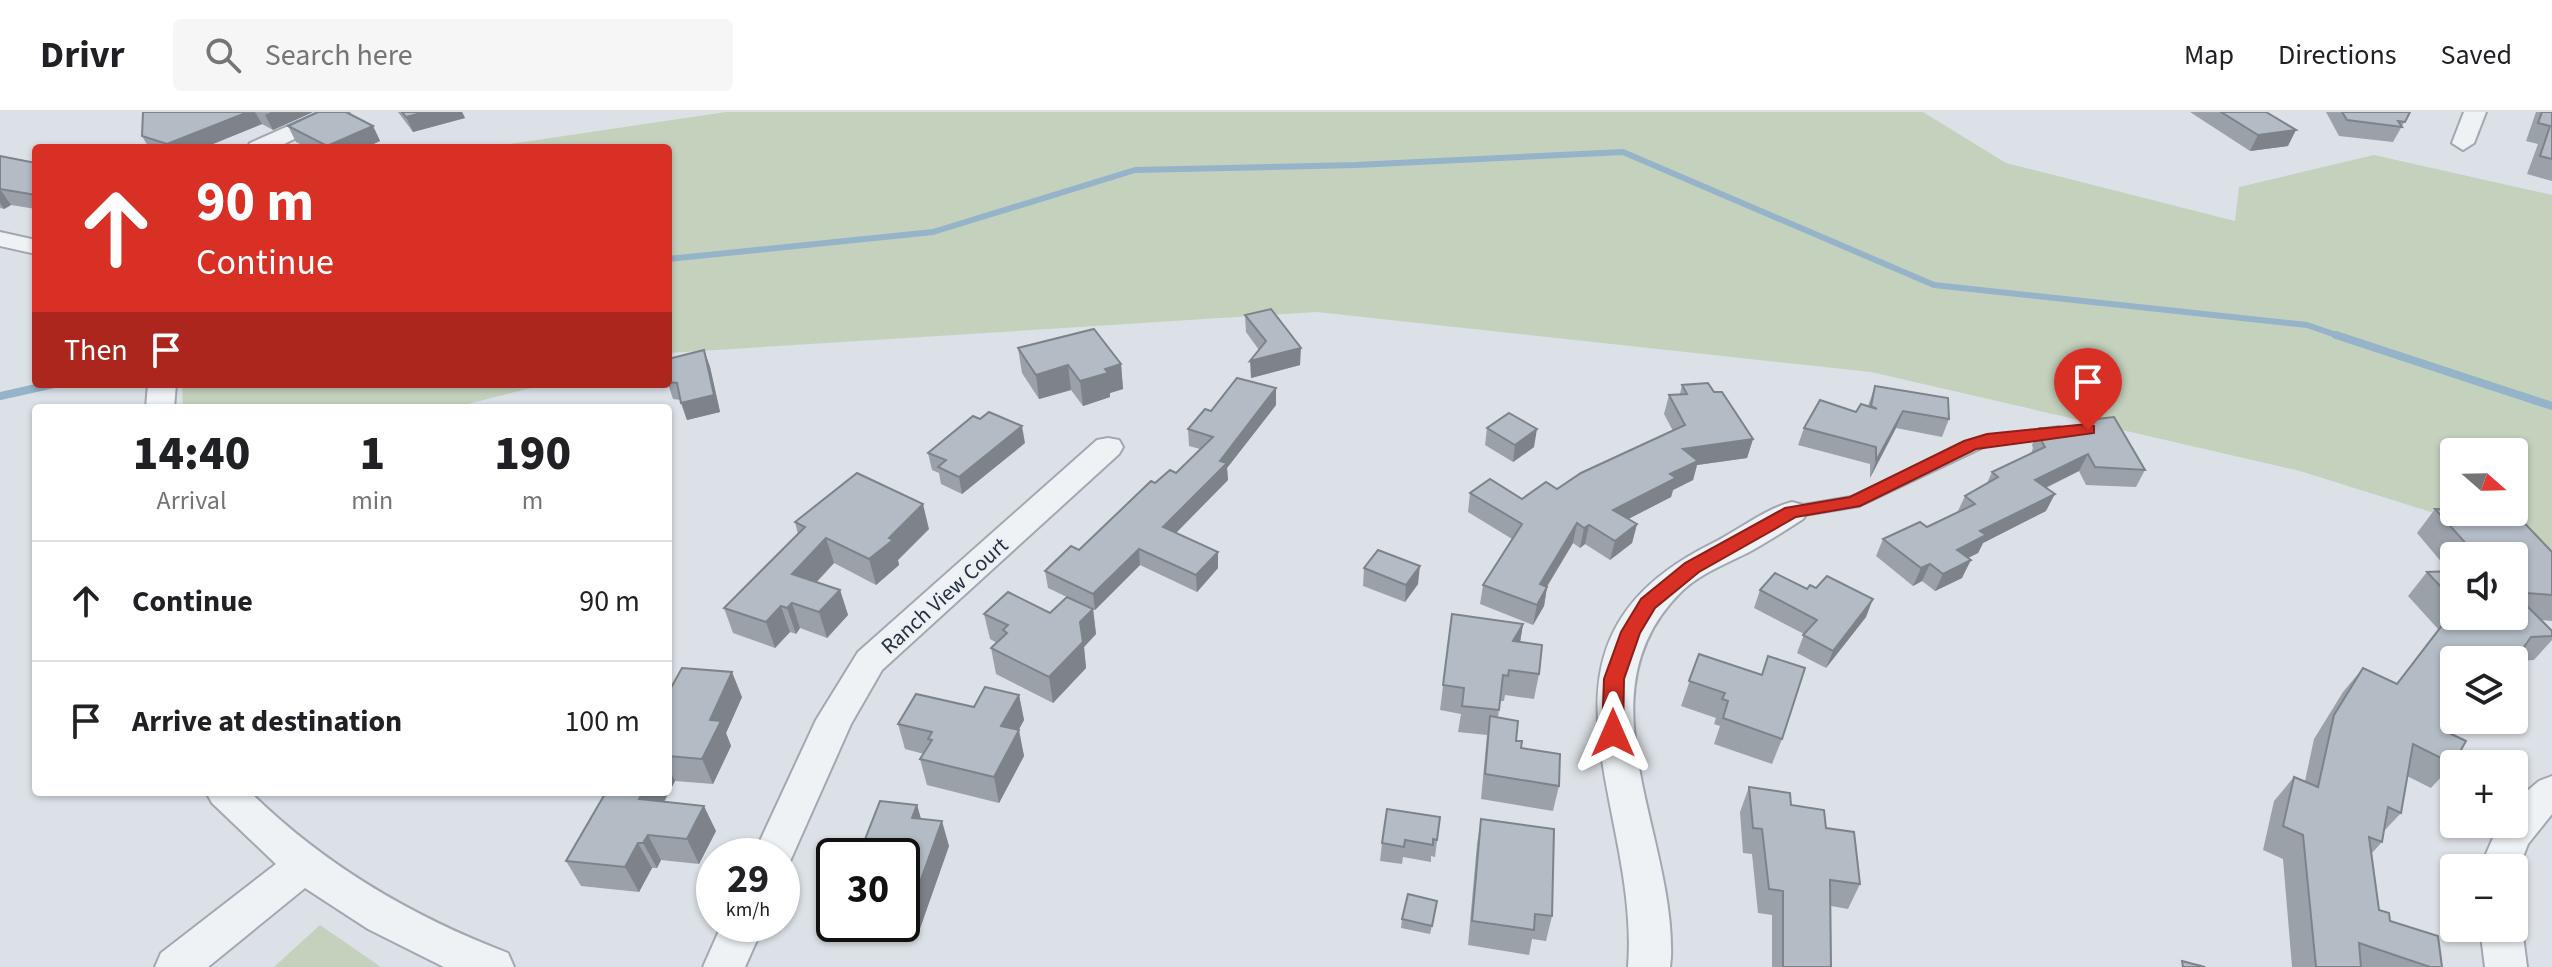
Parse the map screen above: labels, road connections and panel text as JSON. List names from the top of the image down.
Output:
{
  "streets": {
    "street": ["Ranch View Court"]
  },
  "north": "right",
  "page": {
    "header": "Drivr",
    "search": "Search here",
    "nav": ["Map", "Directions", "Saved"],
    "turn": ["90 m", "Continue"],
    "then": "Then",
    "eta": [
      "14:40",
      "Arrival",
      "1",
      "min",
      "190",
      "m"
    ],
    "map_buttons": ["+", "−"],
    "list": [
      {
        "name": "Continue",
        "value": "90 m"
      },
      {
        "name": "Arrive at destination",
        "value": "100 m"
      }
    ],
    "speed": "29 km/h",
    "limit": "30"
  }
}
